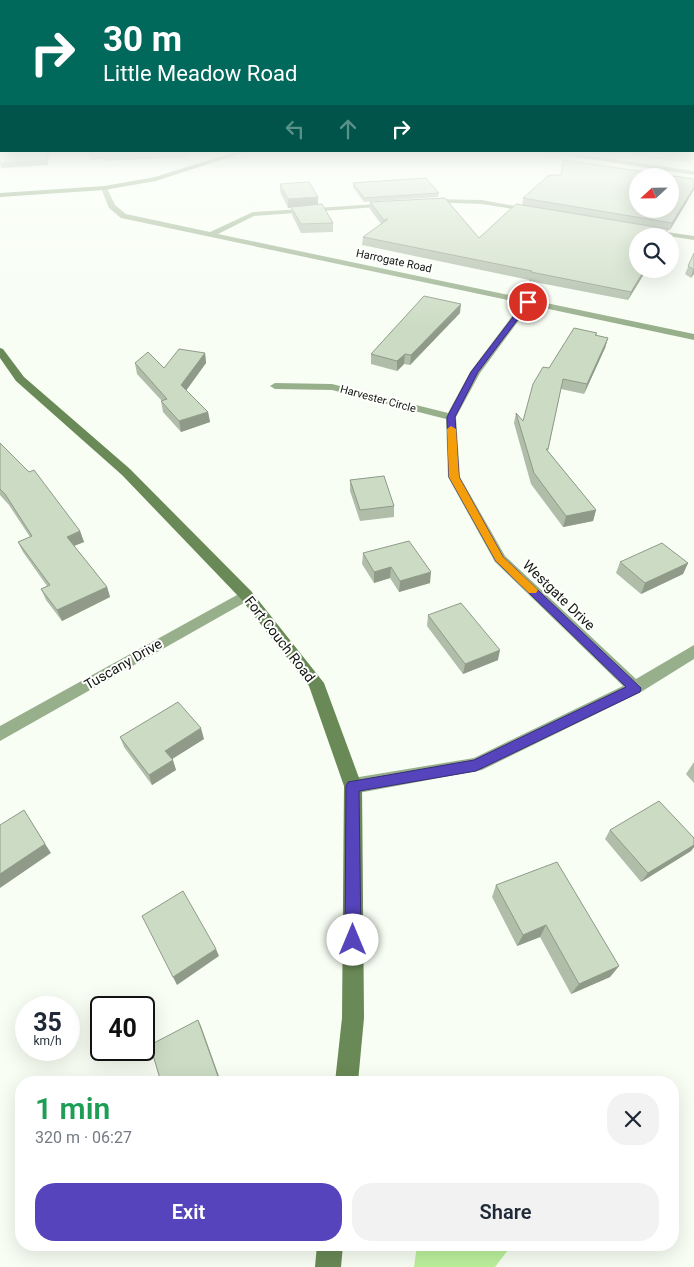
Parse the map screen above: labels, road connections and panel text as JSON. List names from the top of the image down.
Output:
{
  "streets": {
    "street": [
      "Harrogate Road",
      "Harvester Circle",
      "Westgate Drive",
      "Fort Couch Road",
      "Tuscany Drive"
    ]
  },
  "crossings": [
    ["Harvester Circle", "Westgate Drive"],
    ["Fort Couch Road", "Tuscany Drive"]
  ],
  "north": "left",
  "page": {
    "turn": ["30 m", "Little Meadow Road"],
    "speed": "35 km/h",
    "limit": "40",
    "heading": ["1 min", "320 m · 06:27"],
    "buttons": ["Exit", "Share"]
  }
}
